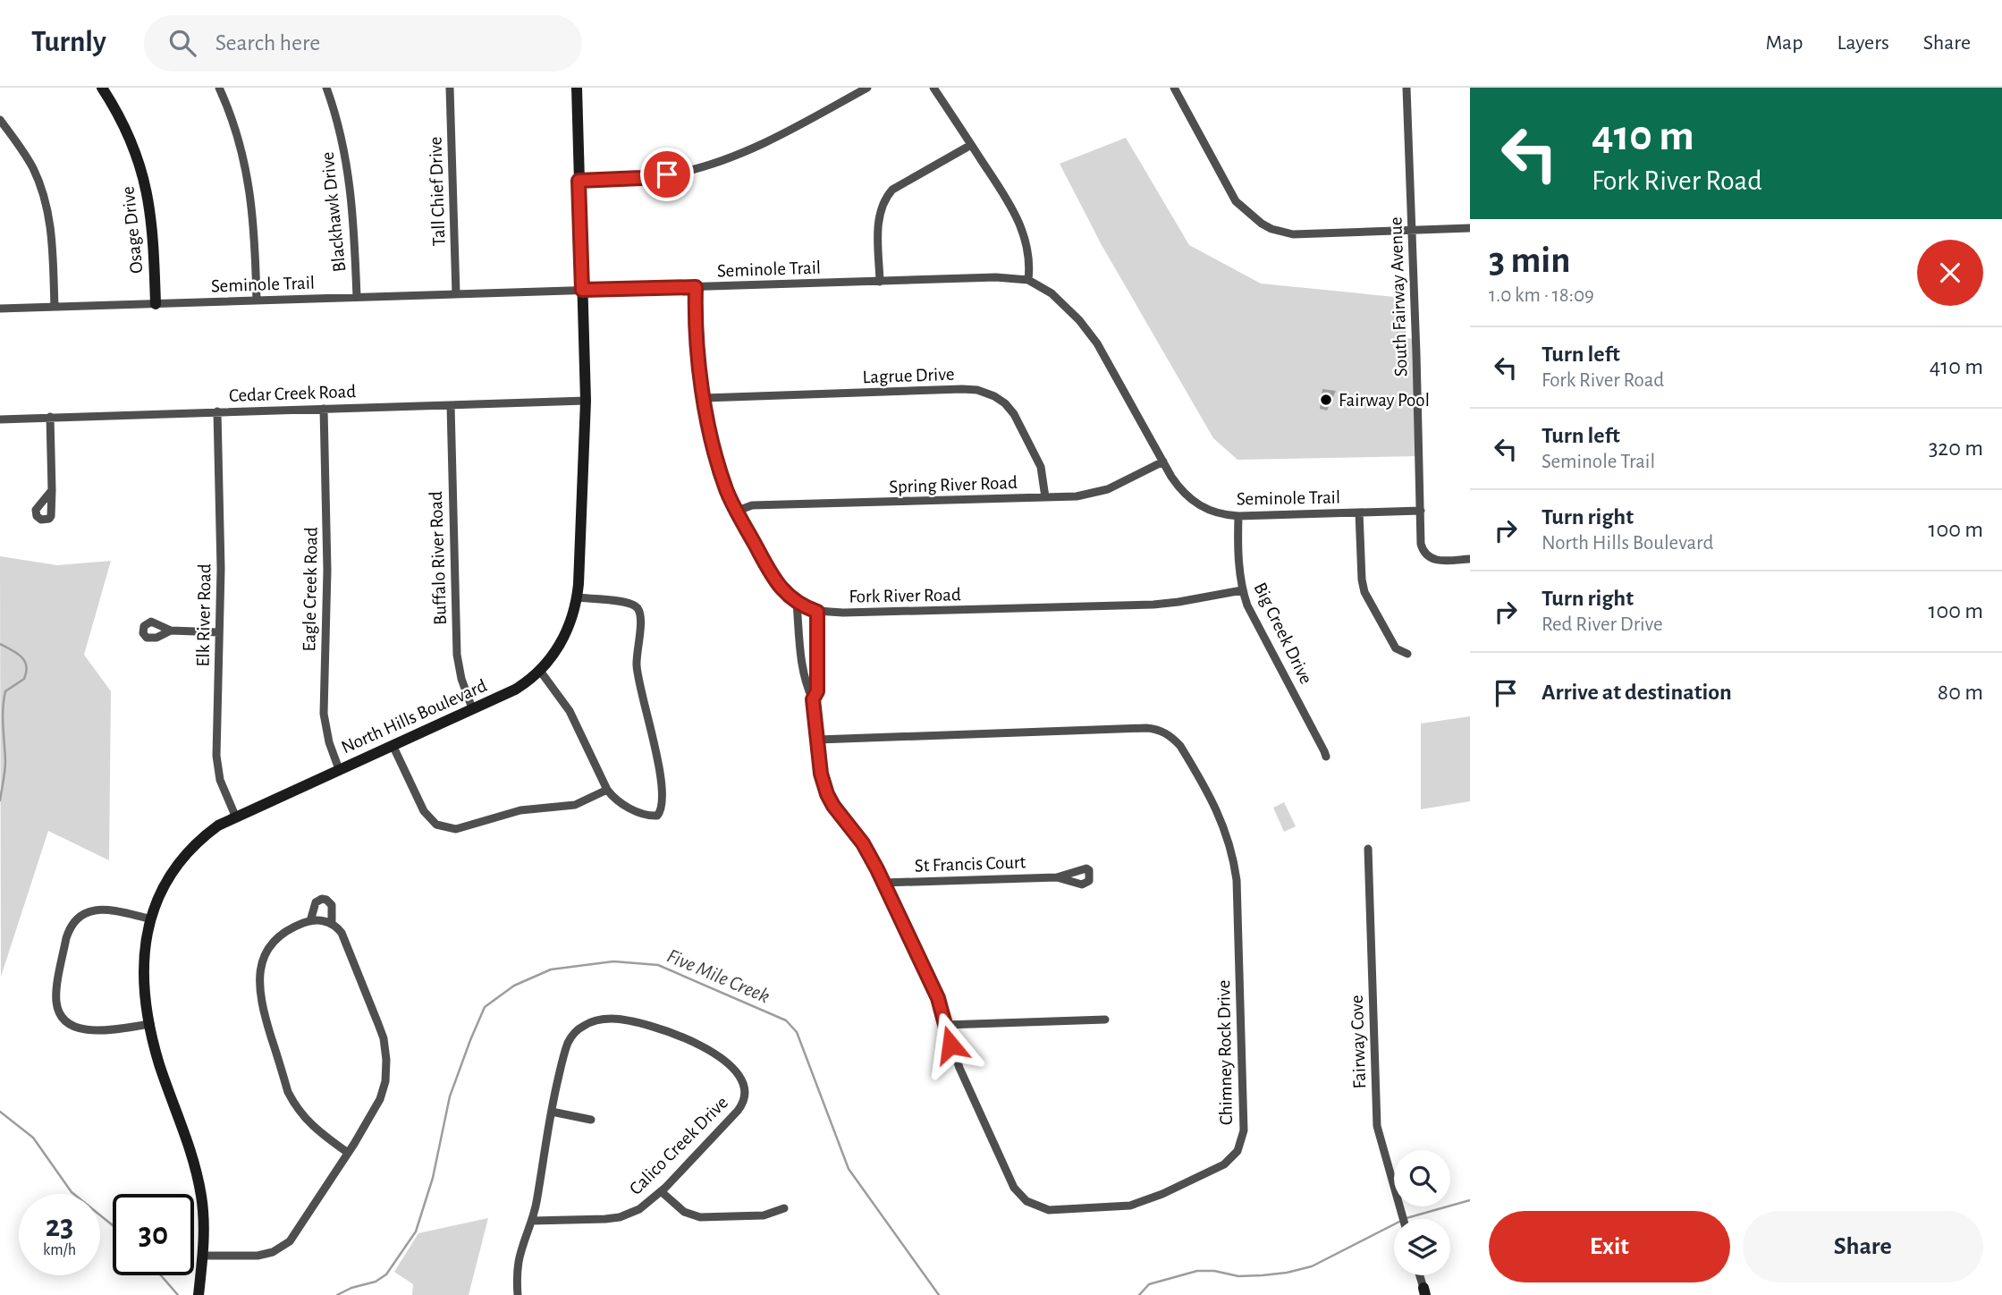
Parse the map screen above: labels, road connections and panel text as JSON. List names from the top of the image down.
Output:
{
  "streets": {
    "street": [
      "Tall Chief Drive",
      "Blackhawk Drive",
      "Osage Drive",
      "Seminole Trail",
      "South Fairway Avenue",
      "Lagrue Drive",
      "Cedar Creek Road",
      "Spring River Road",
      "Buffalo River Road",
      "Eagle Creek Road",
      "Fork River Road",
      "Elk River Road",
      "Big Creek Drive",
      "North Hills Boulevard",
      "St Francis Court",
      "Fairway Cove",
      "Chimney Rock Drive",
      "Calico Creek Drive"
    ]
  },
  "crossings": [
    ["Tall Chief Drive", "Seminole Trail"],
    ["Blackhawk Drive", "Seminole Trail"],
    ["Osage Drive", "Seminole Trail"],
    ["Seminole Trail", "South Fairway Avenue"],
    ["Seminole Trail", "Spring River Road"],
    ["Seminole Trail", "Fork River Road"],
    ["Seminole Trail", "Big Creek Drive"],
    ["Seminole Trail", "North Hills Boulevard"],
    ["Lagrue Drive", "Spring River Road"],
    ["Lagrue Drive", "Fork River Road"],
    ["Cedar Creek Road", "Buffalo River Road"],
    ["Cedar Creek Road", "Eagle Creek Road"],
    ["Cedar Creek Road", "Elk River Road"],
    ["Cedar Creek Road", "North Hills Boulevard"],
    ["Spring River Road", "Fork River Road"],
    ["Buffalo River Road", "North Hills Boulevard"],
    ["Eagle Creek Road", "North Hills Boulevard"],
    ["Fork River Road", "Big Creek Drive"],
    ["Fork River Road", "Chimney Rock Drive"],
    ["Elk River Road", "North Hills Boulevard"],
    ["St Francis Court", "Chimney Rock Drive"]
  ],
  "water": ["Five Mile Creek"],
  "places": ["Fairway Pool"],
  "page": {
    "header": "Turnly",
    "search": "Search here",
    "nav": ["Map", "Layers", "Share"],
    "turn": ["410 m", "Fork River Road"],
    "heading": ["3 min", "1.0 km · 18:09"],
    "list": [
      {
        "name": "Turn left",
        "note": "Fork River Road",
        "value": "410 m"
      },
      {
        "name": "Turn left",
        "note": "Seminole Trail",
        "value": "320 m"
      },
      {
        "name": "Turn right",
        "note": "North Hills Boulevard",
        "value": "100 m"
      },
      {
        "name": "Turn right",
        "note": "Red River Drive",
        "value": "100 m"
      },
      {
        "name": "Arrive at destination",
        "value": "80 m"
      }
    ],
    "speed": "23 km/h",
    "limit": "30",
    "buttons": ["Exit", "Share"]
  }
}
